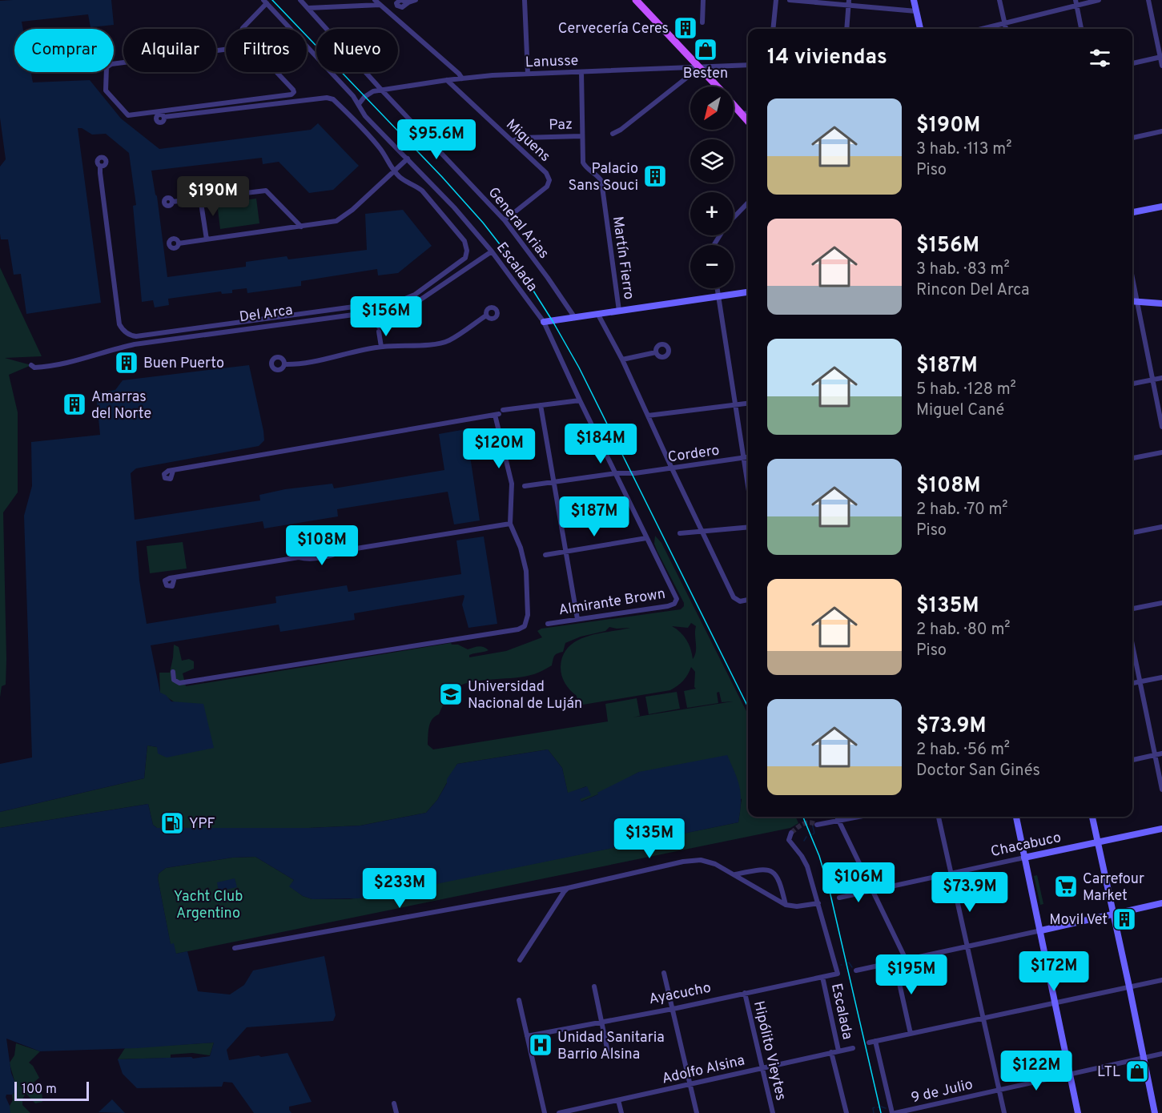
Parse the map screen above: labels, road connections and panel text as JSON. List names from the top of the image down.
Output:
{
  "streets": {
    "main road": ["Chacabuco"],
    "street": [
      "Lanusse",
      "Paz",
      "Miguens",
      "General Arias",
      "Martín Fierro",
      "Escalada",
      "Del Arca",
      "Cordero",
      "Almirante Brown",
      "Ayacucho",
      "Hipólito Vieytes",
      "Adolfo Alsina",
      "9 de Julio"
    ]
  },
  "crossings": [
    ["Lanusse", "Miguens"],
    ["Lanusse", "General Arias"],
    ["Lanusse", "Martín Fierro"],
    ["Lanusse", "Escalada"],
    ["Paz", "Miguens"],
    ["Paz", "Martín Fierro"],
    ["Miguens", "General Arias"],
    ["Escalada", "Del Arca"],
    ["Escalada", "Cordero"],
    ["Escalada", "Almirante Brown"],
    ["Escalada", "Ayacucho"],
    ["Escalada", "Adolfo Alsina"],
    ["Ayacucho", "Hipólito Vieytes"],
    ["Hipólito Vieytes", "Adolfo Alsina"]
  ],
  "parks": ["Yacht Club Argentino"],
  "places": {
    "building": [
      "Cervecería Ceres",
      "Palacio Sans Souci",
      "Buen Puerto",
      "Amarras del Norte",
      "Movil Vet"
    ],
    "shop": ["Besten", "LTL"],
    "school or university": ["Universidad Nacional de Luján"],
    "fuel station": ["YPF"],
    "supermarket": ["Carrefour Market"],
    "hospital": ["Unidad Sanitaria Barrio Alsina"]
  },
  "scale_bar": "100 m",
  "north": "bottom left",
  "page": {
    "chip": [
      "Comprar",
      "Alquilar",
      "Filtros",
      "Nuevo"
    ],
    "heading": "14 viviendas",
    "map_buttons": ["+", "−"],
    "list": [
      {
        "name": "$190M",
        "note": "3 hab. · 113 m² · Piso"
      },
      {
        "name": "$156M",
        "note": "3 hab. · 83 m² · Rincon Del Arca"
      },
      {
        "name": "$187M",
        "note": "5 hab. · 128 m² · Miguel Cané"
      },
      {
        "name": "$108M",
        "note": "2 hab. · 70 m² · Piso"
      },
      {
        "name": "$135M",
        "note": "2 hab. · 80 m² · Piso"
      },
      {
        "name": "$73.9M",
        "note": "2 hab. · 56 m² · Doctor San Ginés"
      }
    ],
    "price": [
      "$95.6M",
      "$190M",
      "$156M",
      "$184M",
      "$120M",
      "$187M",
      "$108M",
      "$135M",
      "$106M",
      "$233M",
      "$73.9M",
      "$172M",
      "$195M",
      "$122M"
    ],
    "scale": "100 m"
  }
}
